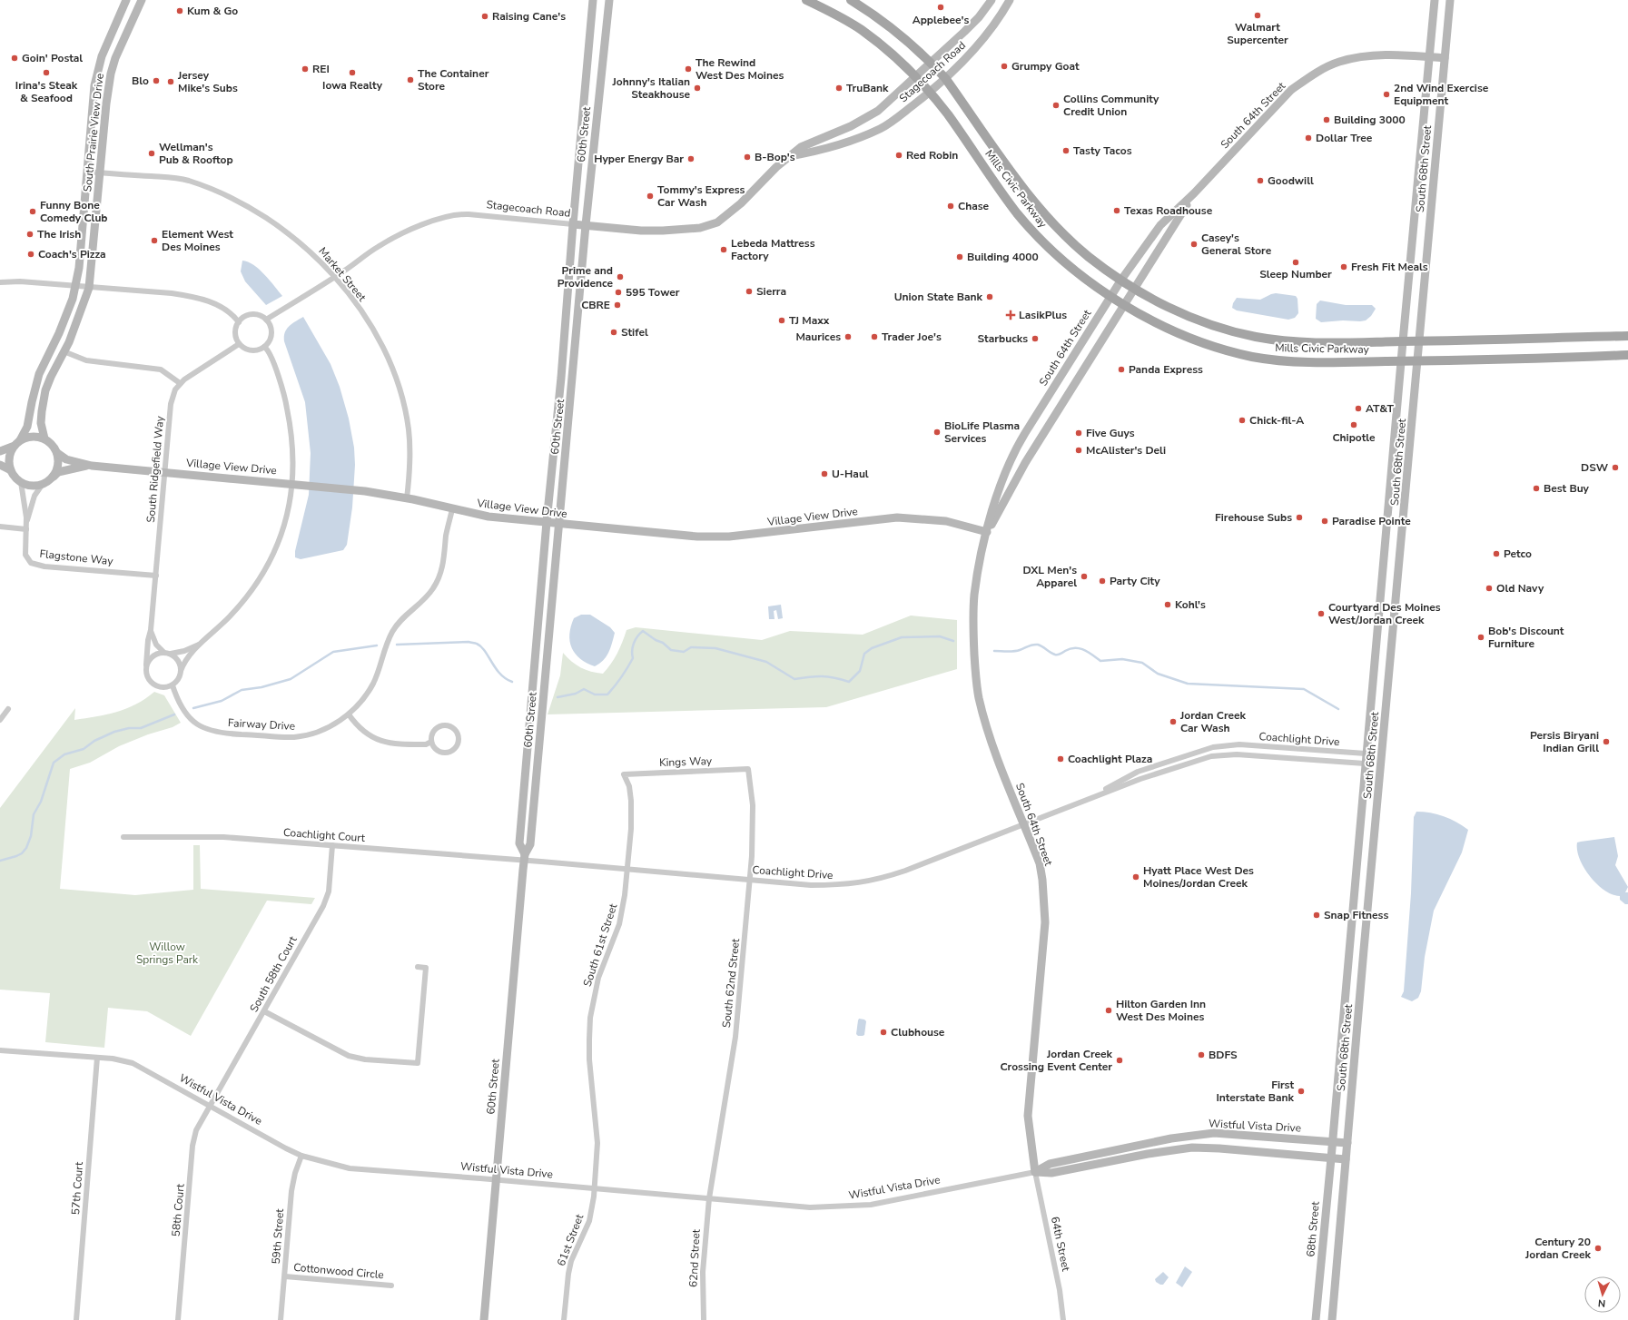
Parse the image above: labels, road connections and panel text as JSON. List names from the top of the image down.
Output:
{
  "streets": {
    "main road": ["Mills Civic Parkway"],
    "street": [
      "Stagecoach Road",
      "South 64th Street",
      "South Prairie View Drive",
      "60th Street",
      "South 68th Street",
      "Market Street",
      "Village View Drive",
      "South Ridgefield Way",
      "Flagstone Way",
      "Fairway Drive",
      "Coachlight Drive",
      "Kings Way",
      "Coachlight Court",
      "South 61st Street",
      "South 58th Court",
      "South 62nd Street",
      "Wistful Vista Drive",
      "57th Court",
      "58th Court",
      "68th Street",
      "59th Street",
      "61st Street",
      "64th Street",
      "62nd Street",
      "Cottonwood Circle"
    ]
  },
  "crossings": [
    ["Stagecoach Road", "60th Street"],
    ["Stagecoach Road", "Mills Civic Parkway"],
    ["Stagecoach Road", "Market Street"],
    ["South 64th Street", "South 68th Street"],
    ["South 64th Street", "Mills Civic Parkway"],
    ["South 64th Street", "Village View Drive"],
    ["South 64th Street", "Coachlight Drive"],
    ["South 64th Street", "Wistful Vista Drive"],
    ["South 64th Street", "64th Street"],
    ["South Prairie View Drive", "Market Street"],
    ["South Prairie View Drive", "Village View Drive"],
    ["60th Street", "Village View Drive"],
    ["60th Street", "Coachlight Drive"],
    ["60th Street", "Coachlight Court"],
    ["60th Street", "Wistful Vista Drive"],
    ["South 68th Street", "Mills Civic Parkway"],
    ["South 68th Street", "Coachlight Drive"],
    ["South 68th Street", "Wistful Vista Drive"],
    ["South 68th Street", "68th Street"],
    ["Market Street", "Village View Drive"],
    ["Village View Drive", "South Ridgefield Way"],
    ["Village View Drive", "Fairway Drive"],
    ["South Ridgefield Way", "Flagstone Way"],
    ["South Ridgefield Way", "Fairway Drive"],
    ["Coachlight Drive", "Coachlight Court"],
    ["Coachlight Drive", "South 61st Street"],
    ["Coachlight Drive", "South 62nd Street"],
    ["Kings Way", "South 61st Street"],
    ["Kings Way", "South 62nd Street"],
    ["Coachlight Court", "South 58th Court"],
    ["South 61st Street", "Wistful Vista Drive"],
    ["South 61st Street", "61st Street"],
    ["South 58th Court", "Wistful Vista Drive"],
    ["South 58th Court", "58th Court"],
    ["South 62nd Street", "Wistful Vista Drive"],
    ["South 62nd Street", "62nd Street"],
    ["Wistful Vista Drive", "57th Court"],
    ["Wistful Vista Drive", "58th Court"],
    ["Wistful Vista Drive", "68th Street"],
    ["Wistful Vista Drive", "59th Street"],
    ["Wistful Vista Drive", "61st Street"],
    ["Wistful Vista Drive", "64th Street"],
    ["Wistful Vista Drive", "62nd Street"],
    ["59th Street", "Cottonwood Circle"]
  ],
  "parks": ["Willow Springs Park"],
  "places": {
    "other": [
      "Applebee's",
      "Kum & Go",
      "Walmart Supercenter",
      "Raising Cane's",
      "Goin' Postal",
      "Grumpy Goat",
      "REI",
      "The Rewind West Des Moines",
      "Irina's Steak & Seafood",
      "Iowa Realty",
      "The Container Store",
      "Blo",
      "Jersey Mike's Subs",
      "Johnny's Italian Steakhouse",
      "TruBank",
      "2nd Wind Exercise Equipment",
      "Collins Community Credit Union",
      "Building 3000",
      "Dollar Tree",
      "Tasty Tacos",
      "Wellman's Pub & Rooftop",
      "Red Robin",
      "B-Bop's",
      "Hyper Energy Bar",
      "Goodwill",
      "Tommy's Express Car Wash",
      "Chase",
      "Texas Roadhouse",
      "Funny Bone Comedy Club",
      "The Irish",
      "Element West Des Moines",
      "Casey's General Store",
      "Lebeda Mattress Factory",
      "Coach's Pizza",
      "Building 4000",
      "Sleep Number",
      "Fresh Fit Meals",
      "Prime and Providence",
      "Sierra",
      "595 Tower",
      "Union State Bank",
      "CBRE",
      "TJ Maxx",
      "Stifel",
      "Maurices",
      "Trader Joe's",
      "Starbucks",
      "Panda Express",
      "AT&T",
      "Chick-fil-A",
      "Chipotle",
      "BioLife Plasma Services",
      "Five Guys",
      "McAlister's Deli",
      "DSW",
      "U-Haul",
      "Best Buy",
      "Firehouse Subs",
      "Paradise Pointe",
      "Petco",
      "DXL Men's Apparel",
      "Party City",
      "Old Navy",
      "Kohl's",
      "Courtyard Des Moines West/Jordan Creek",
      "Bob's Discount Furniture",
      "Jordan Creek Car Wash",
      "Persis Biryani Indian Grill",
      "Coachlight Plaza",
      "Hyatt Place West Des Moines/Jordan Creek",
      "Snap Fitness",
      "Hilton Garden Inn West Des Moines",
      "Clubhouse",
      "BDFS",
      "Jordan Creek Crossing Event Center",
      "First Interstate Bank",
      "Century 20 Jordan Creek"
    ],
    "health": ["LasikPlus"]
  },
  "north": "bottom"
}
